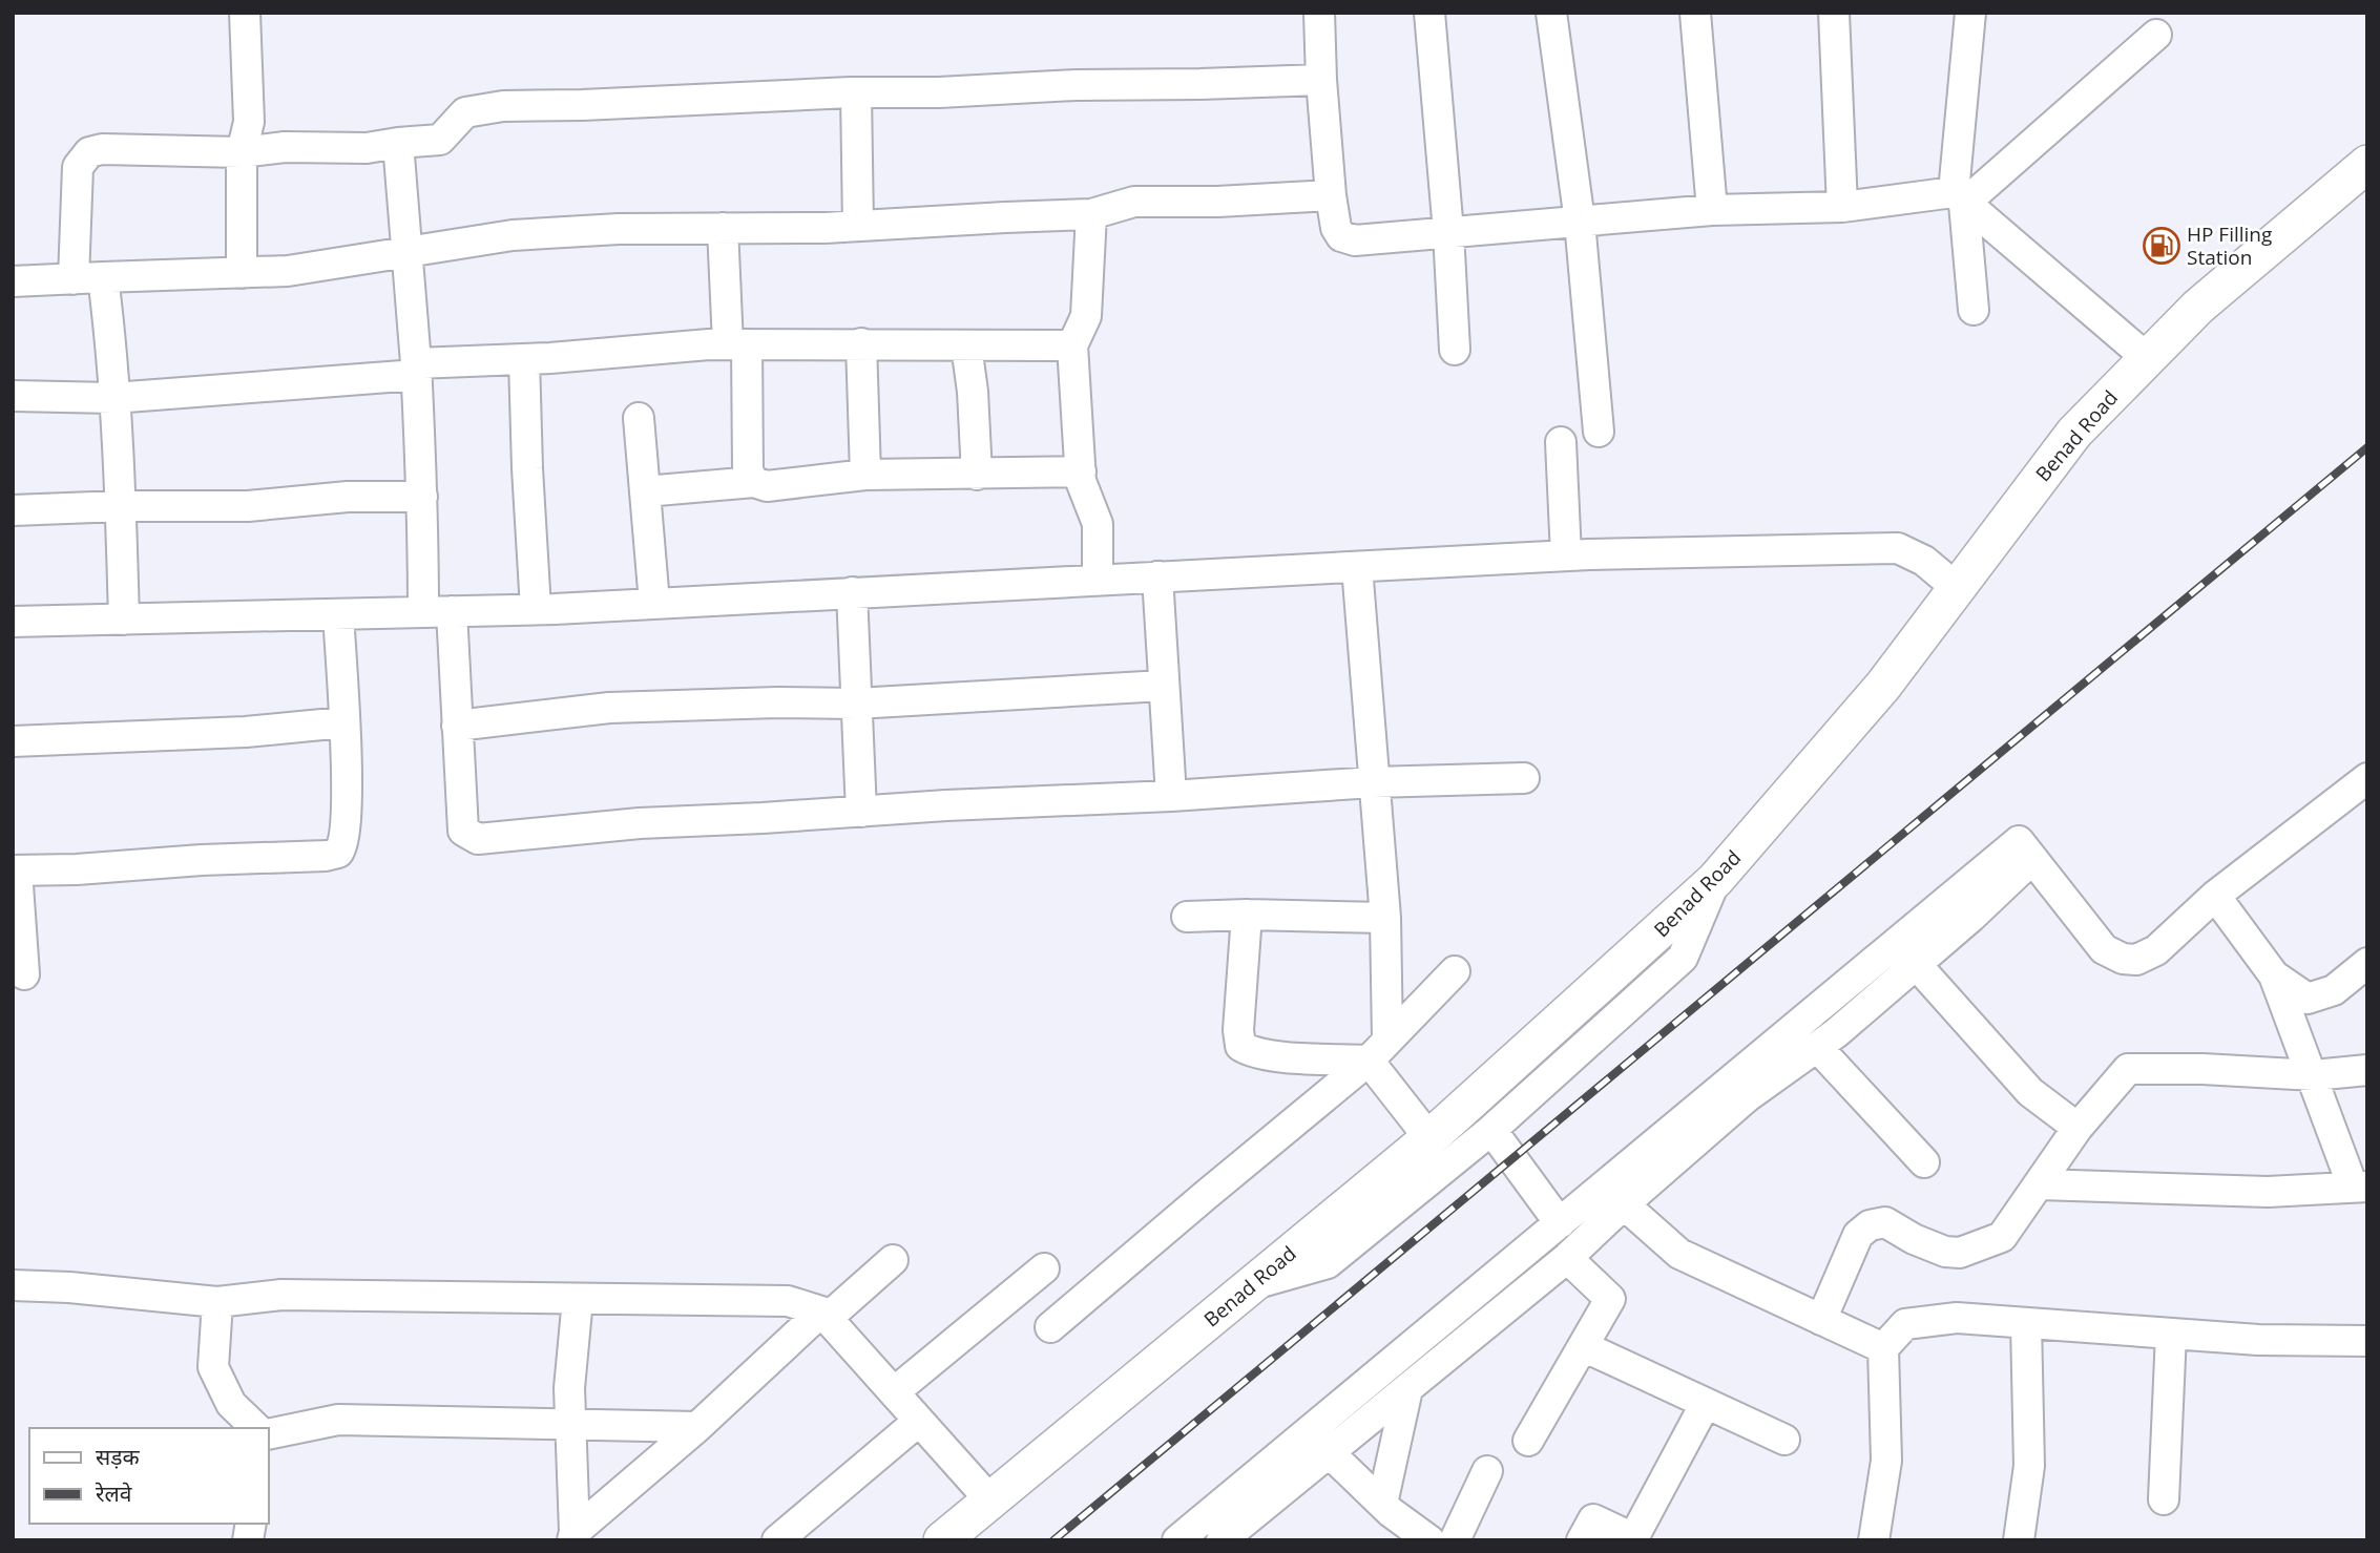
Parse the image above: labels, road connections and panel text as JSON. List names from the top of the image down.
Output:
{
  "streets": {
    "main road": ["Benad Road"]
  },
  "places": {
    "fuel station": ["HP Filling Station"]
  },
  "legend": ["सड़क", "रेलवे"]
}
